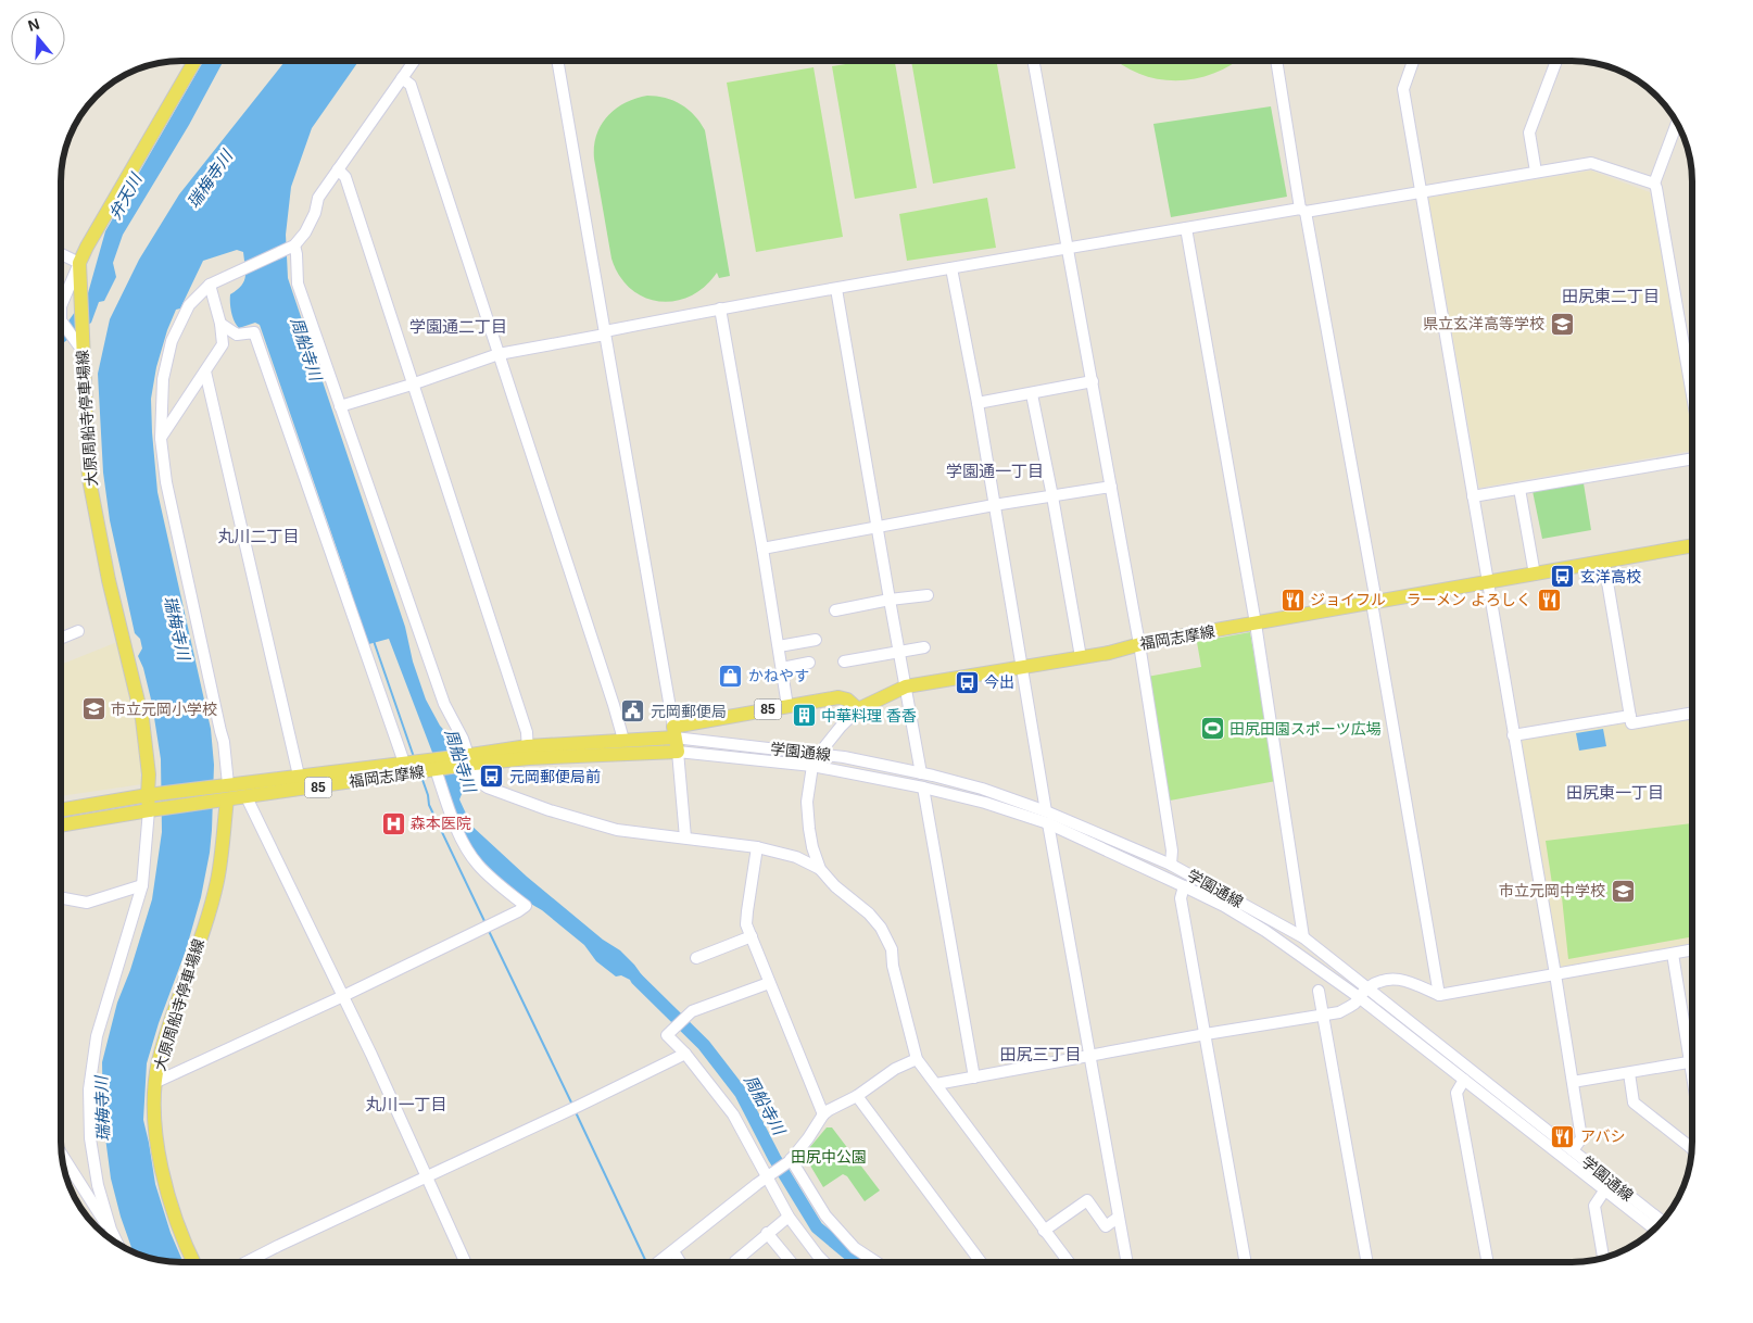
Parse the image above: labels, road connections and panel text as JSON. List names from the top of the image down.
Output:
{
  "streets": {
    "main road": ["大原周船寺停車場線", "福岡志摩線", "85"],
    "street": ["学園通線"]
  },
  "crossings": [
    ["大原周船寺停車場線", "福岡志摩線"],
    ["福岡志摩線", "85"],
    ["福岡志摩線", "学園通線"]
  ],
  "districts": [
    "田尻東二丁目",
    "学園通二丁目",
    "学園通一丁目",
    "丸川二丁目",
    "田尻東一丁目",
    "田尻三丁目",
    "丸川一丁目"
  ],
  "water": ["瑞梅寺川", "弁天川", "周船寺川"],
  "parks": ["田尻中公園"],
  "places": {
    "school or university": ["県立玄洋高等学校", "市立元岡小学校", "市立元岡中学校"],
    "bus stop": ["玄洋高校", "今出", "元岡郵便局前"],
    "restaurant": ["ジョイフル", "ラーメン よろしく", "アバシ"],
    "shop": ["かねやす"],
    "public building": ["元岡郵便局"],
    "building": ["中華料理 香香"],
    "sports": ["田尻田園スポーツ広場"],
    "hospital": ["森本医院"]
  },
  "north": "top"
}
